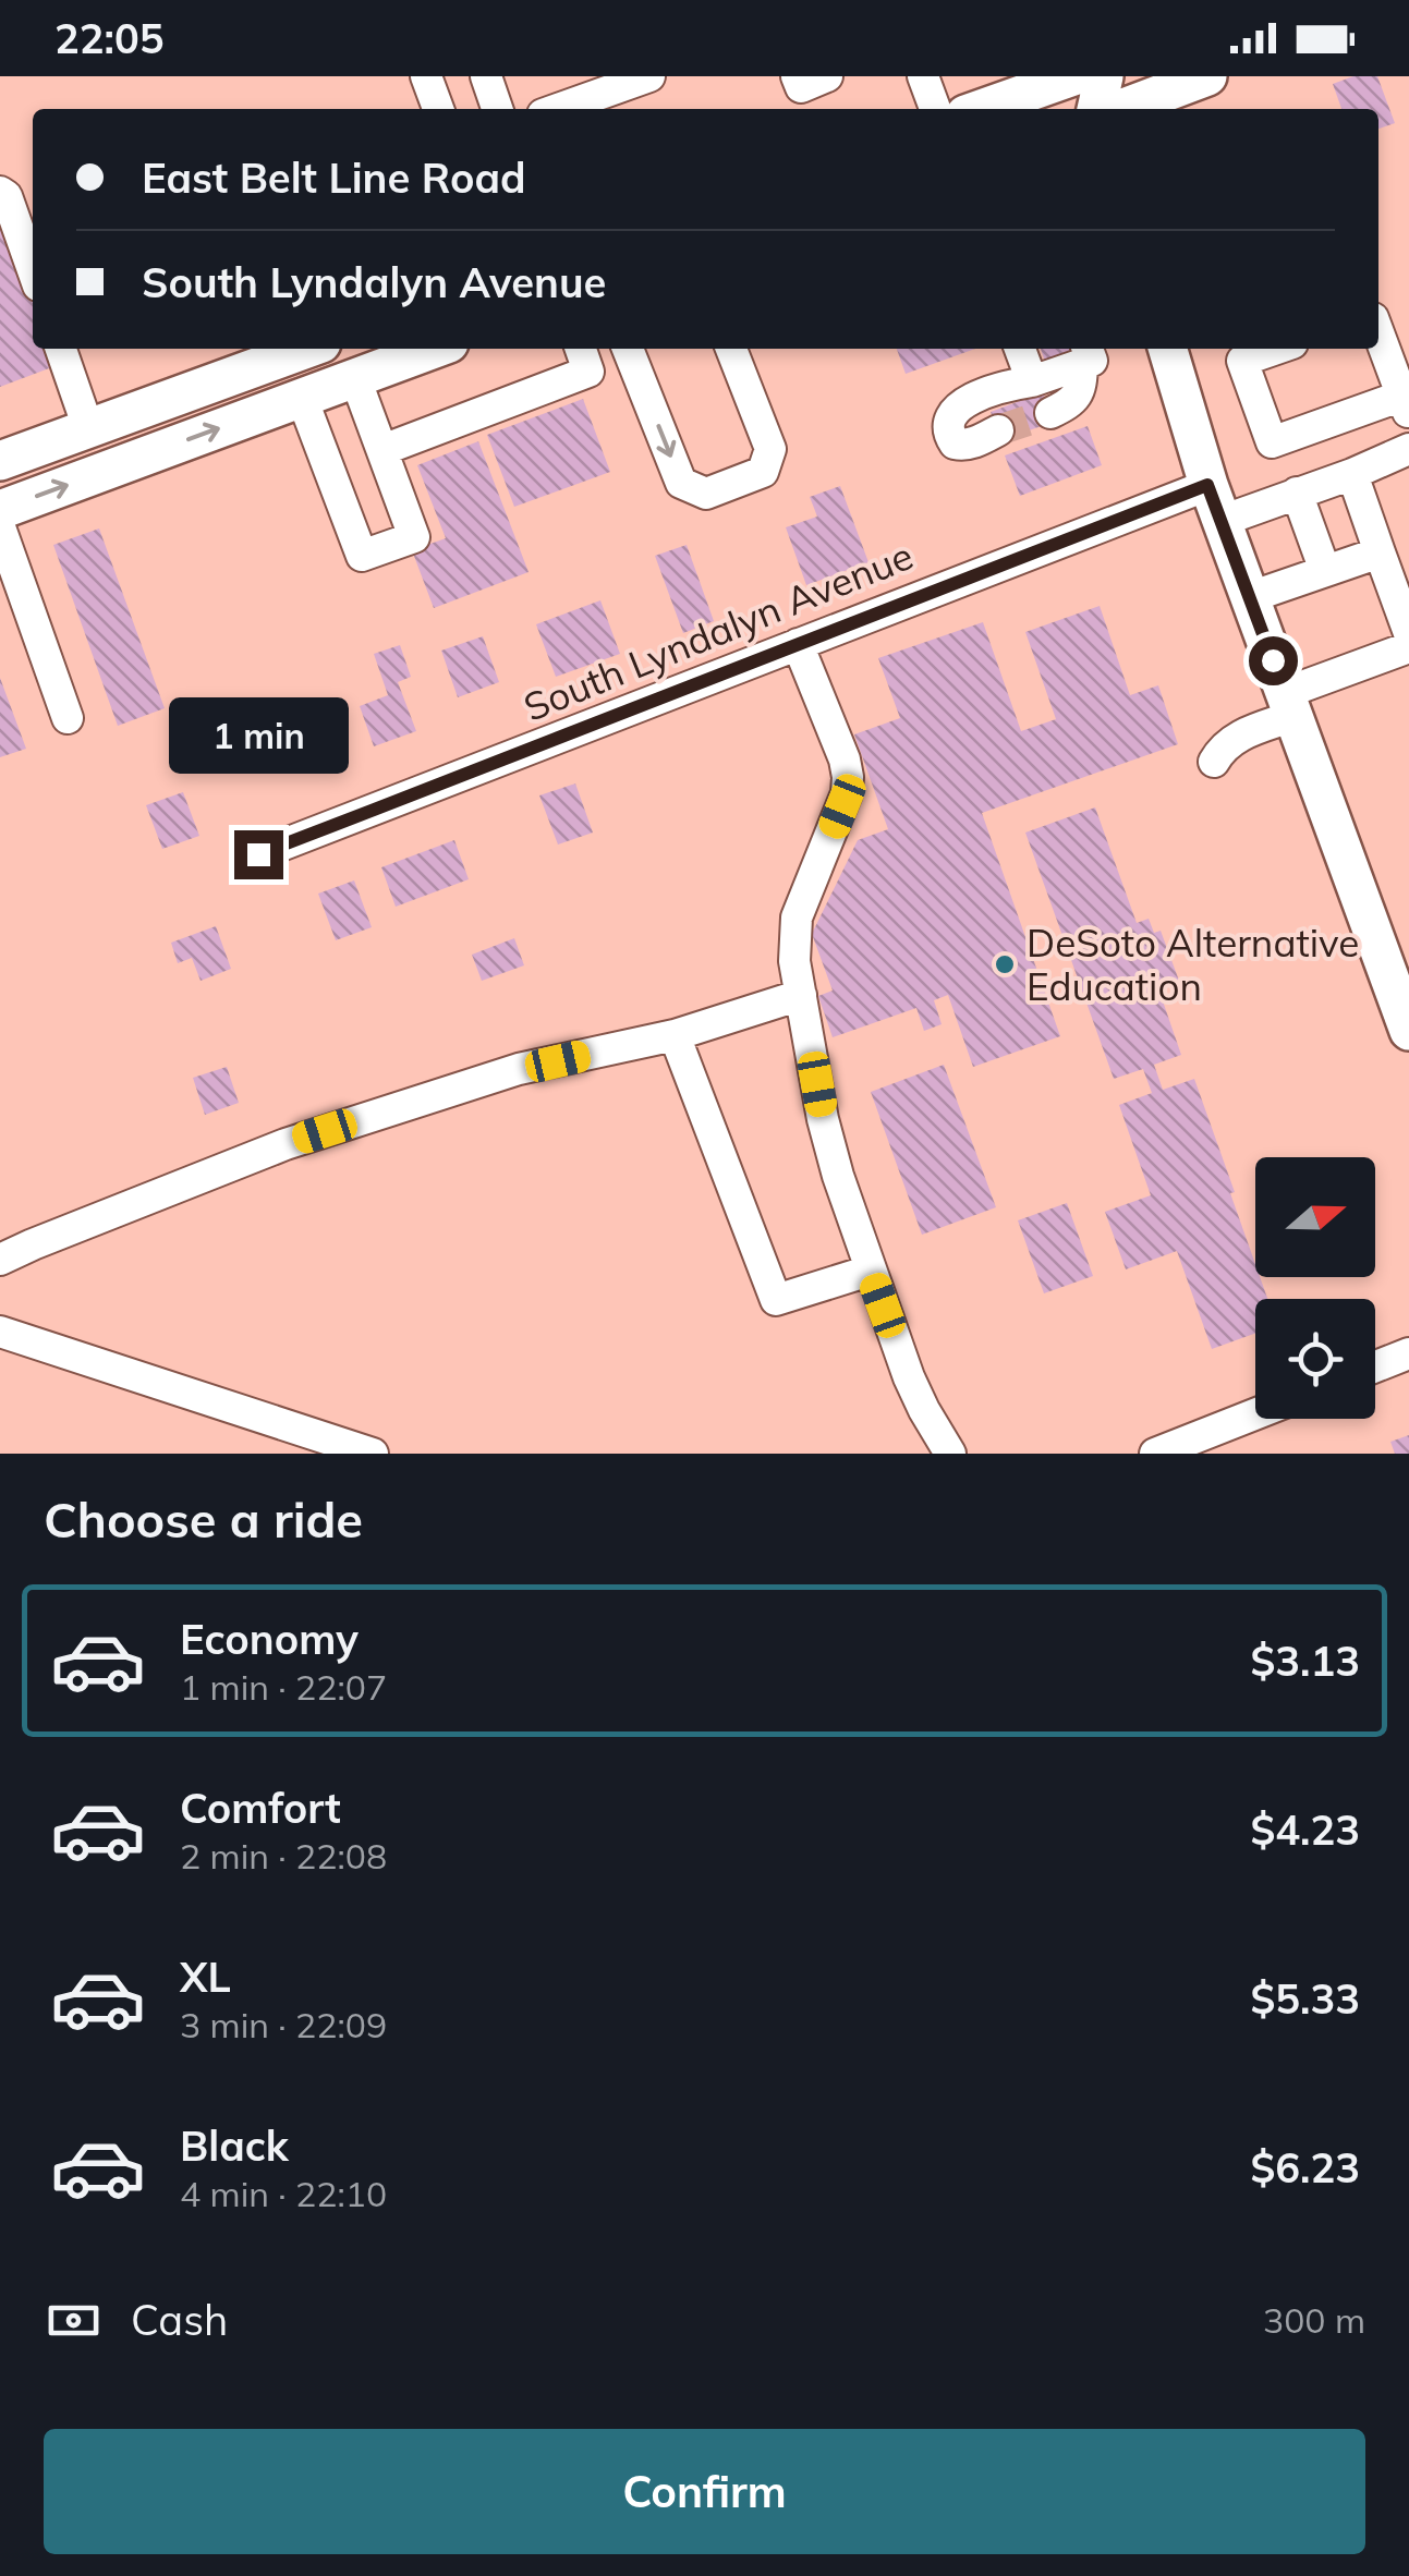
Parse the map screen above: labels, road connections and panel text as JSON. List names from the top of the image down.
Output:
{
  "streets": {
    "street": ["South Lyndalyn Avenue"]
  },
  "places": ["DeSoto Alternative Education"],
  "north": "right",
  "page": {
    "status": "22:05",
    "banner": ["East Belt Line Road", "South Lyndalyn Avenue"],
    "bubble": "1 min",
    "heading": "Choose a ride",
    "list": [
      {
        "name": "Economy",
        "note": "1 min · 22:07",
        "value": "$3.13"
      },
      {
        "name": "Comfort",
        "note": "2 min · 22:08",
        "value": "$4.23"
      },
      {
        "name": "XL",
        "note": "3 min · 22:09",
        "value": "$5.33"
      },
      {
        "name": "Black",
        "note": "4 min · 22:10",
        "value": "$6.23"
      }
    ],
    "pay": ["Cash", "300 m"],
    "buttons": "Confirm"
  }
}
